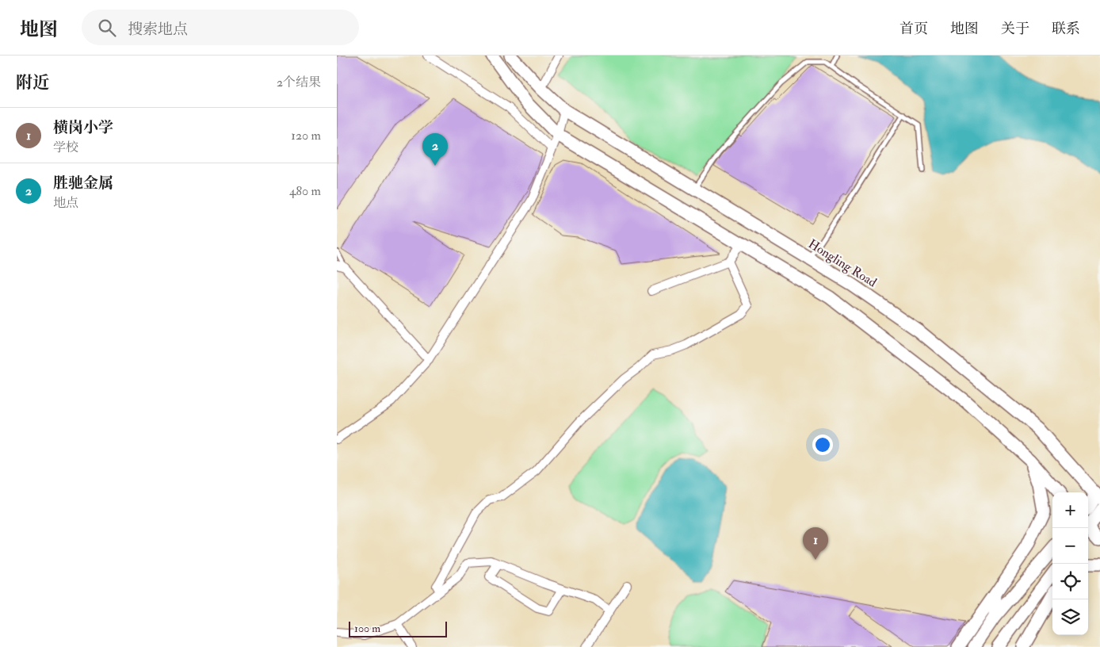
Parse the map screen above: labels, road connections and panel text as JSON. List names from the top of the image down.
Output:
{
  "streets": {
    "main road": ["Hongling Road"]
  },
  "scale_bar": "100 m",
  "page": {
    "header": "地图",
    "search": "搜索地点",
    "nav": [
      "首页",
      "地图",
      "关于",
      "联系"
    ],
    "heading": ["附近", "2个结果"],
    "list": [
      {
        "mark": "1",
        "name": "横岗小学",
        "note": "学校",
        "value": "120 m"
      },
      {
        "mark": "2",
        "name": "胜驰金属",
        "note": "地点",
        "value": "480 m"
      }
    ],
    "pins": ["2", "1"],
    "map_buttons": ["+", "−"],
    "scale": "100 m"
  }
}
